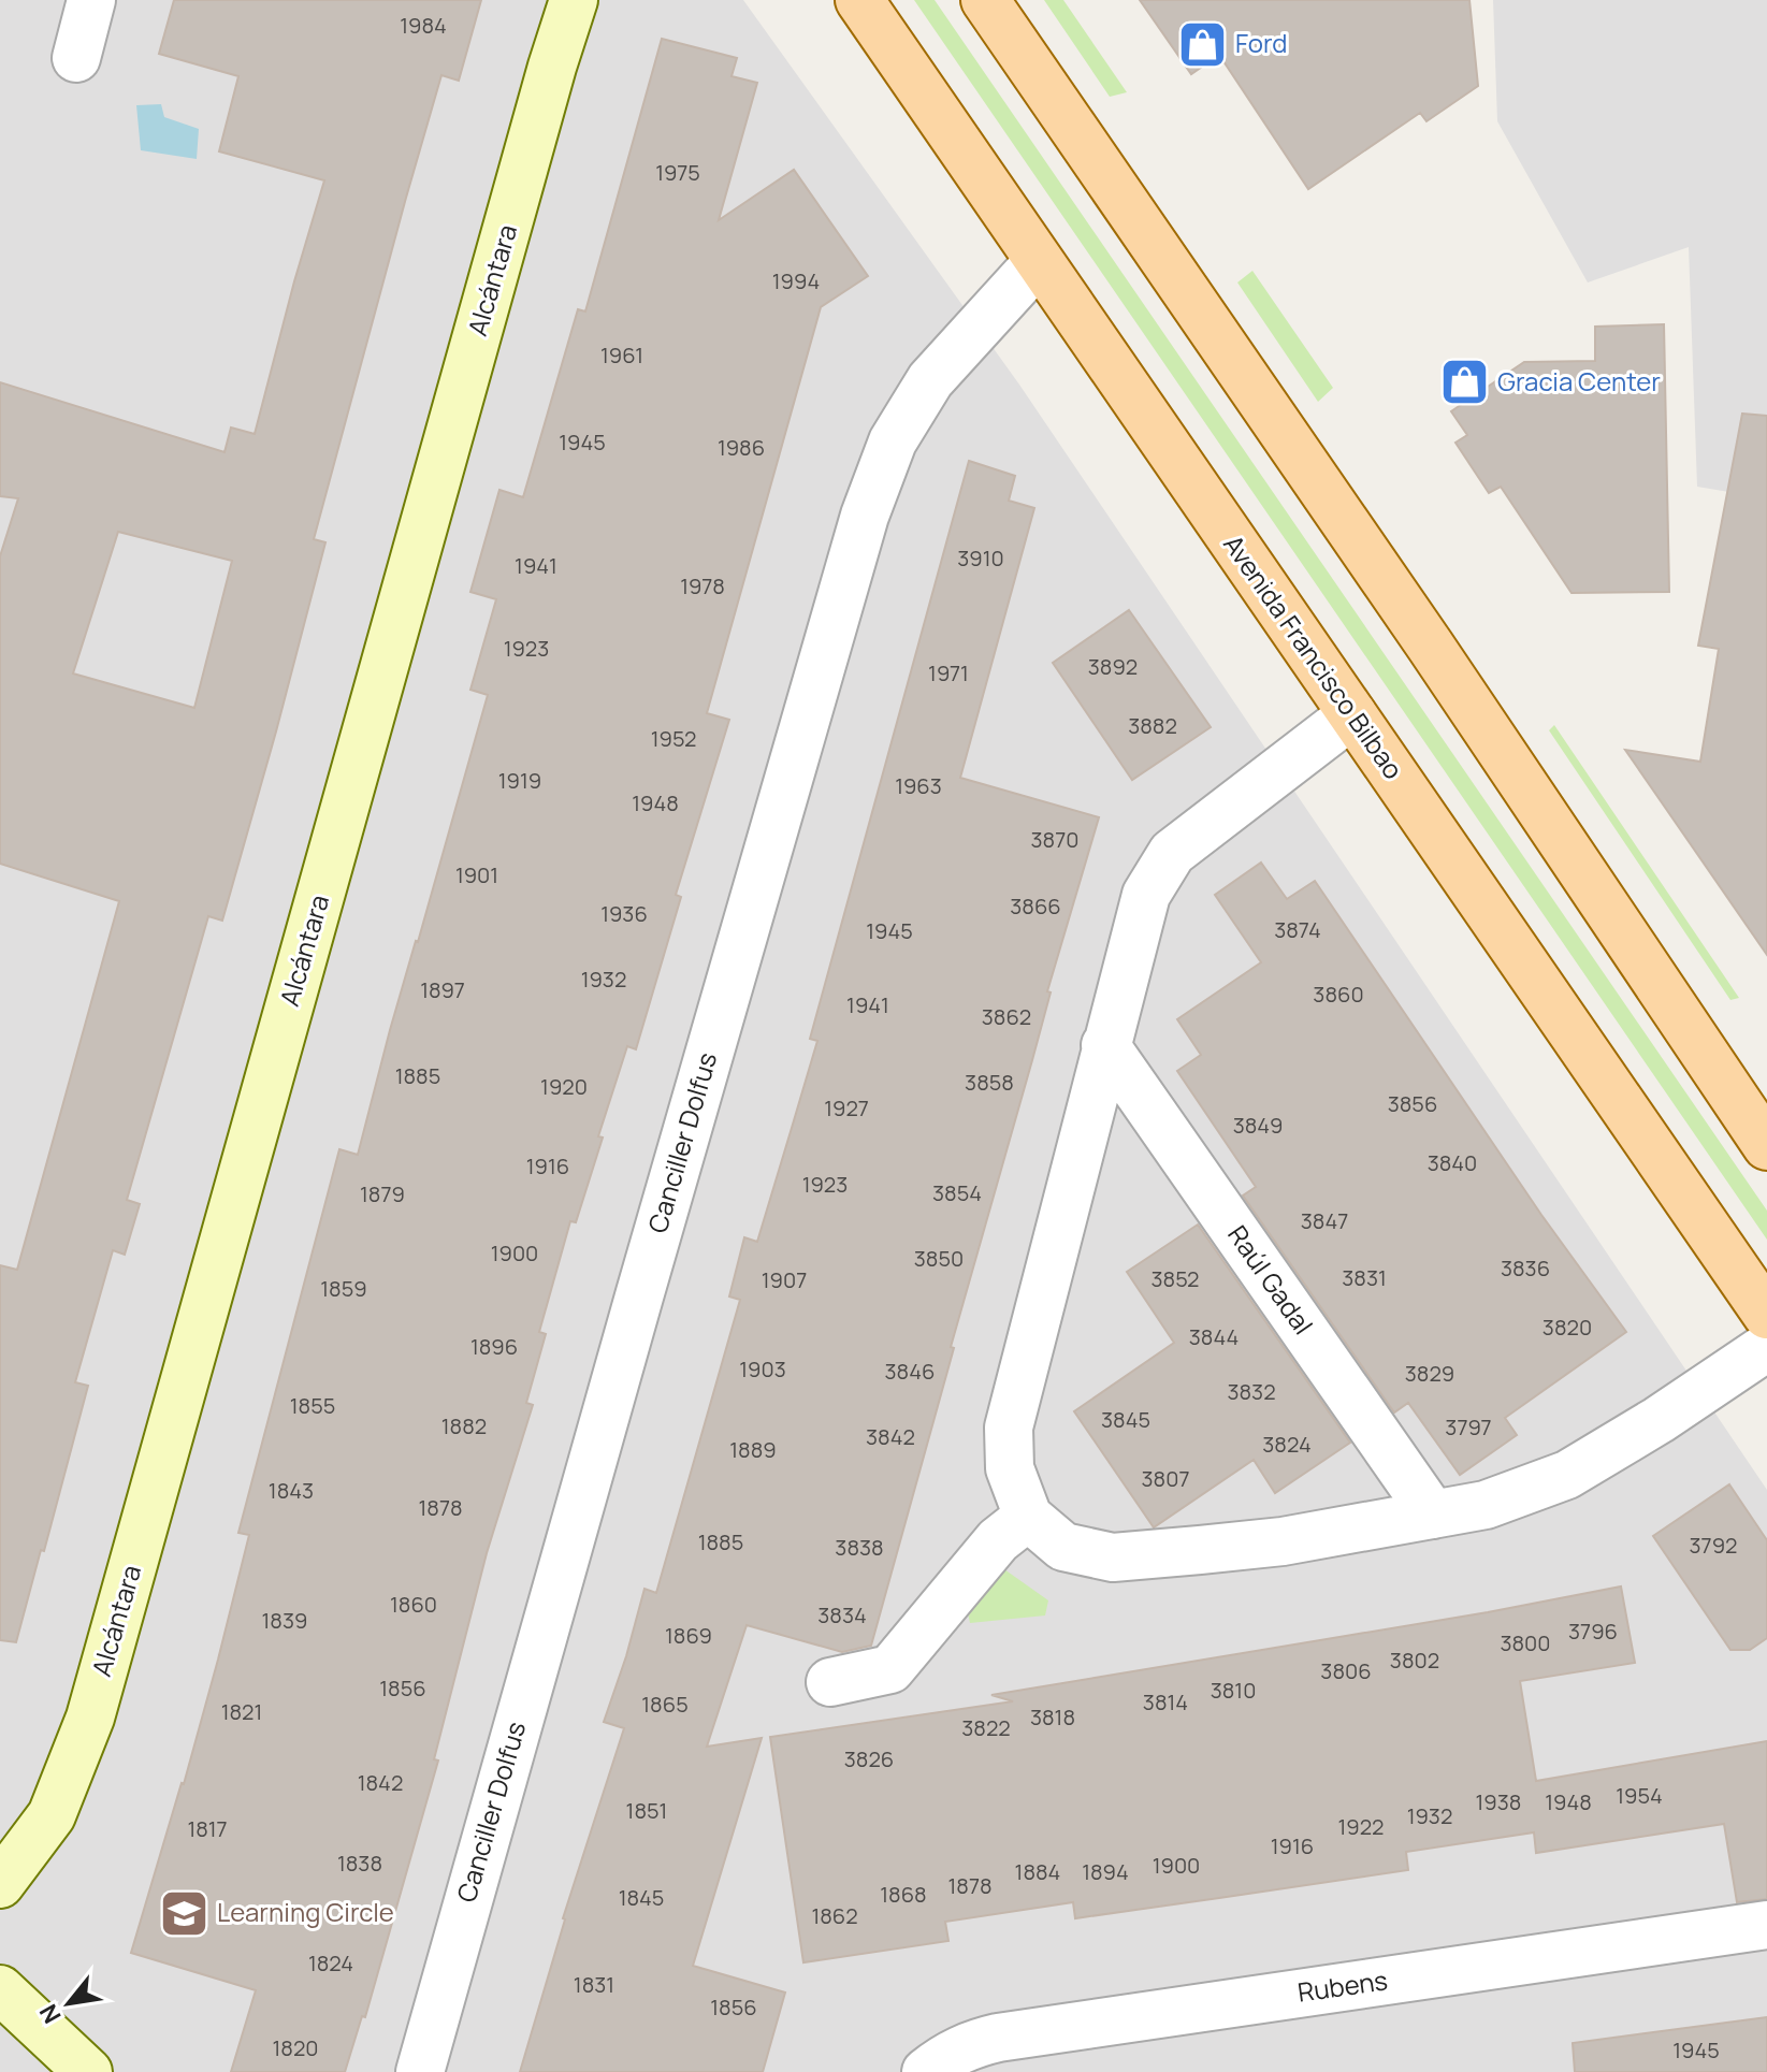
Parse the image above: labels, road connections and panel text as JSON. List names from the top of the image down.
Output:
{
  "streets": {
    "main road": ["Avenida Francisco Bilbao"],
    "street": [
      "Alcántara",
      "Canciller Dolfus",
      "Raúl Gadal",
      "Rubens"
    ]
  },
  "crossings": [
    ["Avenida Francisco Bilbao", "Canciller Dolfus"]
  ],
  "places": {
    "shop": ["Ford", "Gracia Center"],
    "school or university": ["Learning Circle"]
  },
  "house_numbers": [
    "1984",
    "1975",
    "1994",
    "1961",
    "1945",
    "1986",
    "3910",
    "1941",
    "1978",
    "1923",
    "3892",
    "1971",
    "3882",
    "1952",
    "1919",
    "1963",
    "1948",
    "3870",
    "1901",
    "3866",
    "1936",
    "3874",
    "1945",
    "1932",
    "1897",
    "3860",
    "1941",
    "3862",
    "1885",
    "3858",
    "1920",
    "3856",
    "1927",
    "3849",
    "3840",
    "1916",
    "1923",
    "3854",
    "1879",
    "3847",
    "1900",
    "3850",
    "3836",
    "3831",
    "3852",
    "1907",
    "1859",
    "3820",
    "3844",
    "1896",
    "1903",
    "3846",
    "3829",
    "3832",
    "1855",
    "3845",
    "1882",
    "3797",
    "3842",
    "3824",
    "1889",
    "3807",
    "1843",
    "1878",
    "1885",
    "3792",
    "3838",
    "1860",
    "3834",
    "1839",
    "3796",
    "1869",
    "3800",
    "3802",
    "3806",
    "1856",
    "3810",
    "3814",
    "1865",
    "1821",
    "3818",
    "3822",
    "3826",
    "1842",
    "1954",
    "1938",
    "1948",
    "1851",
    "1932",
    "1922",
    "1817",
    "1916",
    "1838",
    "1900",
    "1884",
    "1894",
    "1878",
    "1868",
    "1845",
    "1862",
    "1824",
    "1831",
    "1856",
    "1820",
    "1945"
  ],
  "north": "bottom left"
}
